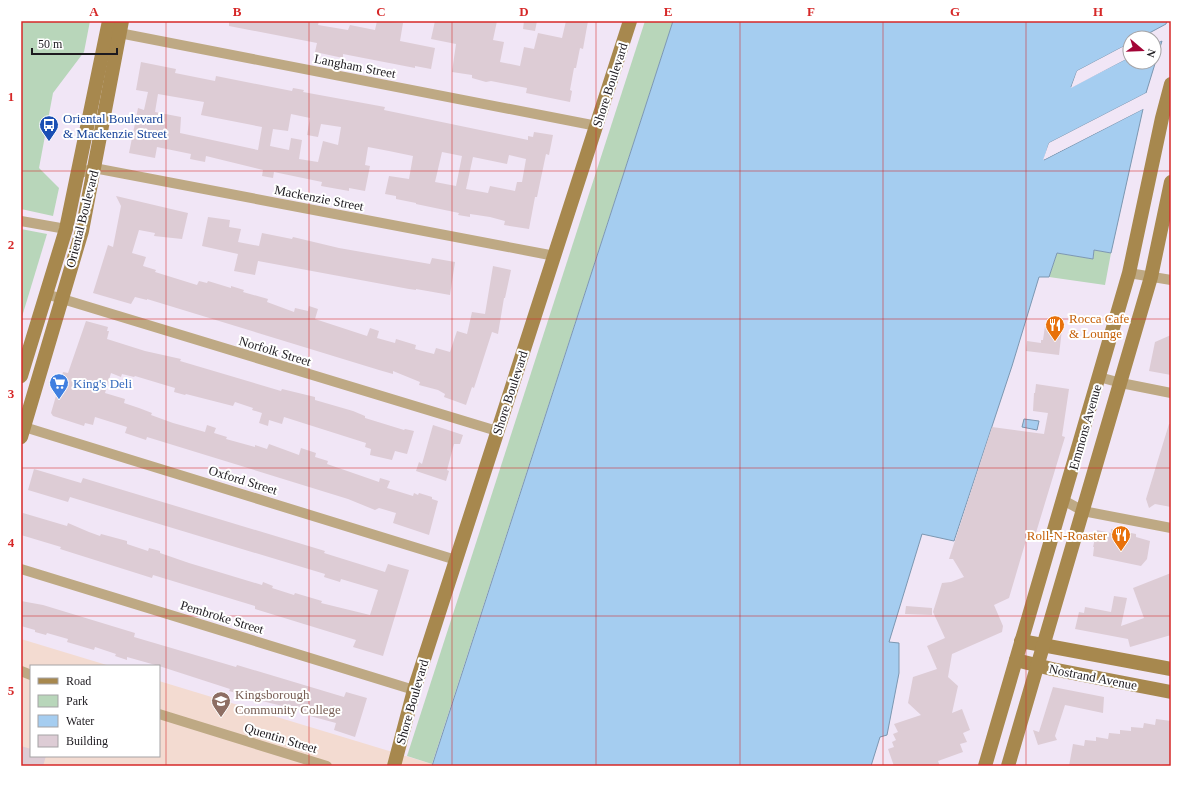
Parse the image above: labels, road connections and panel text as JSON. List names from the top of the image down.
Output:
{
  "streets": {
    "main road": [
      "Shore Boulevard",
      "Oriental Boulevard",
      "Emmons Avenue",
      "Nostrand Avenue"
    ],
    "street": [
      "Langham Street",
      "Mackenzie Street",
      "Norfolk Street",
      "Oxford Street",
      "Pembroke Street",
      "Quentin Street"
    ]
  },
  "crossings": [
    ["Langham Street", "Shore Boulevard"],
    ["Langham Street", "Oriental Boulevard"],
    ["Shore Boulevard", "Mackenzie Street"],
    ["Shore Boulevard", "Norfolk Street"],
    ["Shore Boulevard", "Oxford Street"],
    ["Shore Boulevard", "Pembroke Street"],
    ["Mackenzie Street", "Oriental Boulevard"],
    ["Oriental Boulevard", "Norfolk Street"],
    ["Oriental Boulevard", "Oxford Street"],
    ["Emmons Avenue", "Nostrand Avenue"]
  ],
  "places": {
    "bus stop": ["Oriental Boulevard & Mackenzie Street"],
    "restaurant": ["Rocca Cafe & Lounge", "Roll-N-Roaster"],
    "supermarket": ["King's Deli"],
    "school or university": ["Kingsborough Community College"]
  },
  "legend": [
    "Road",
    "Park",
    "Water",
    "Building"
  ],
  "scale_bar": "50 m",
  "north": "right",
  "grid": {
    "columns": [
      "A",
      "B",
      "C",
      "D",
      "E",
      "F",
      "G",
      "H"
    ],
    "rows": [
      "1",
      "2",
      "3",
      "4",
      "5"
    ]
  }
}
